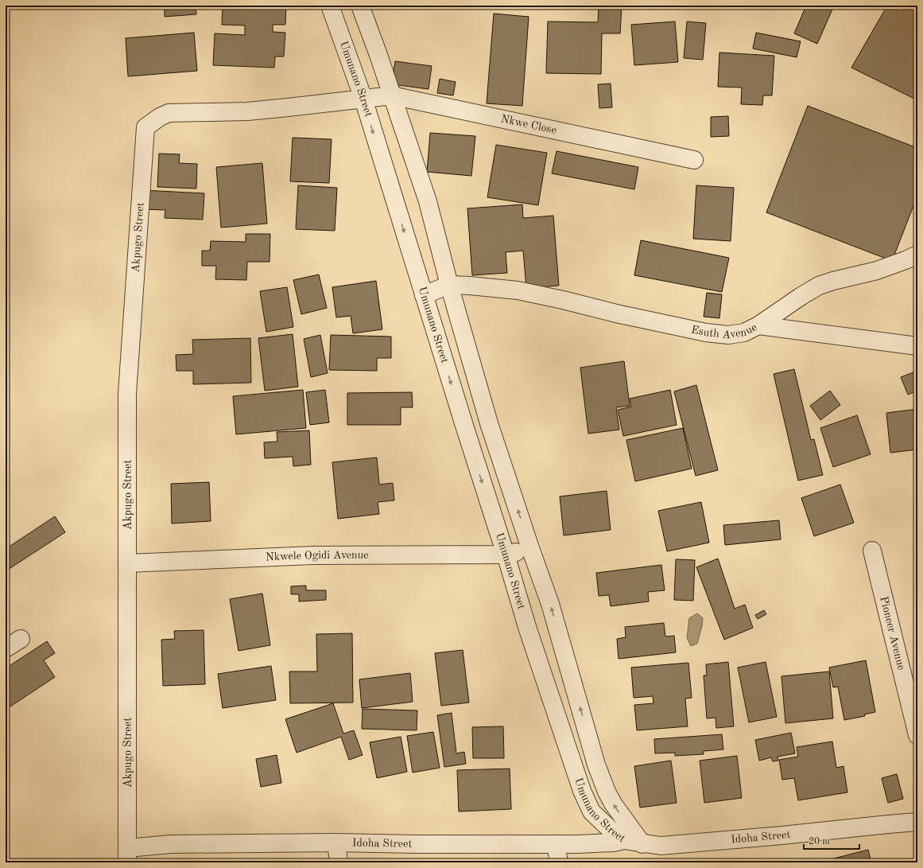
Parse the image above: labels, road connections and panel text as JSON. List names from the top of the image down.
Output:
{
  "streets": {
    "street": [
      "Umunano Street",
      "Nkwe Close",
      "Akpugo Street",
      "Esuth Avenue",
      "Nkwele Ogidi Avenue",
      "Pioneer Avenue",
      "Idoha Street"
    ]
  },
  "crossings": [
    ["Umunano Street", "Nkwe Close"],
    ["Umunano Street", "Esuth Avenue"],
    ["Umunano Street", "Nkwele Ogidi Avenue"],
    ["Umunano Street", "Idoha Street"],
    ["Nkwe Close", "Akpugo Street"],
    ["Akpugo Street", "Nkwele Ogidi Avenue"],
    ["Akpugo Street", "Idoha Street"]
  ],
  "scale_bar": "20 m"
}
